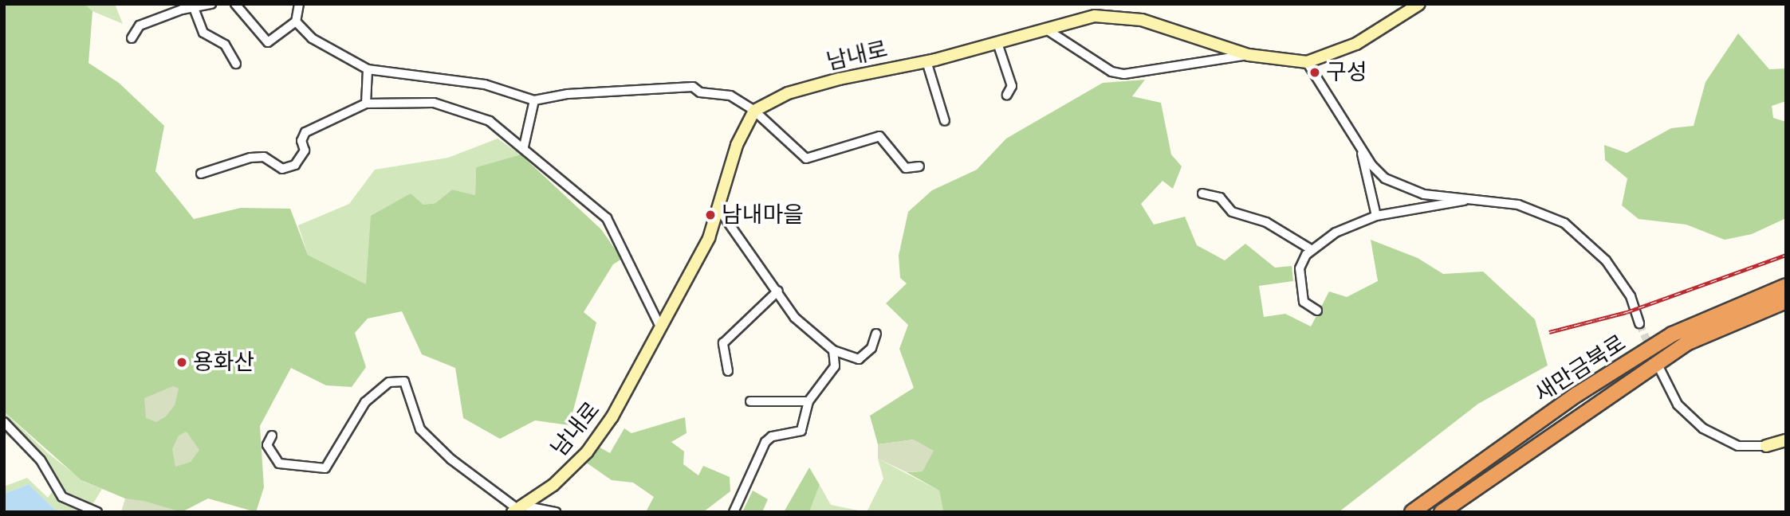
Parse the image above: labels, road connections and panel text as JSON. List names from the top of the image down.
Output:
{
  "streets": {
    "highway": ["새만금북로"],
    "street": ["남내로"]
  },
  "places": ["구성", "남내마을", "용화산"]
}
